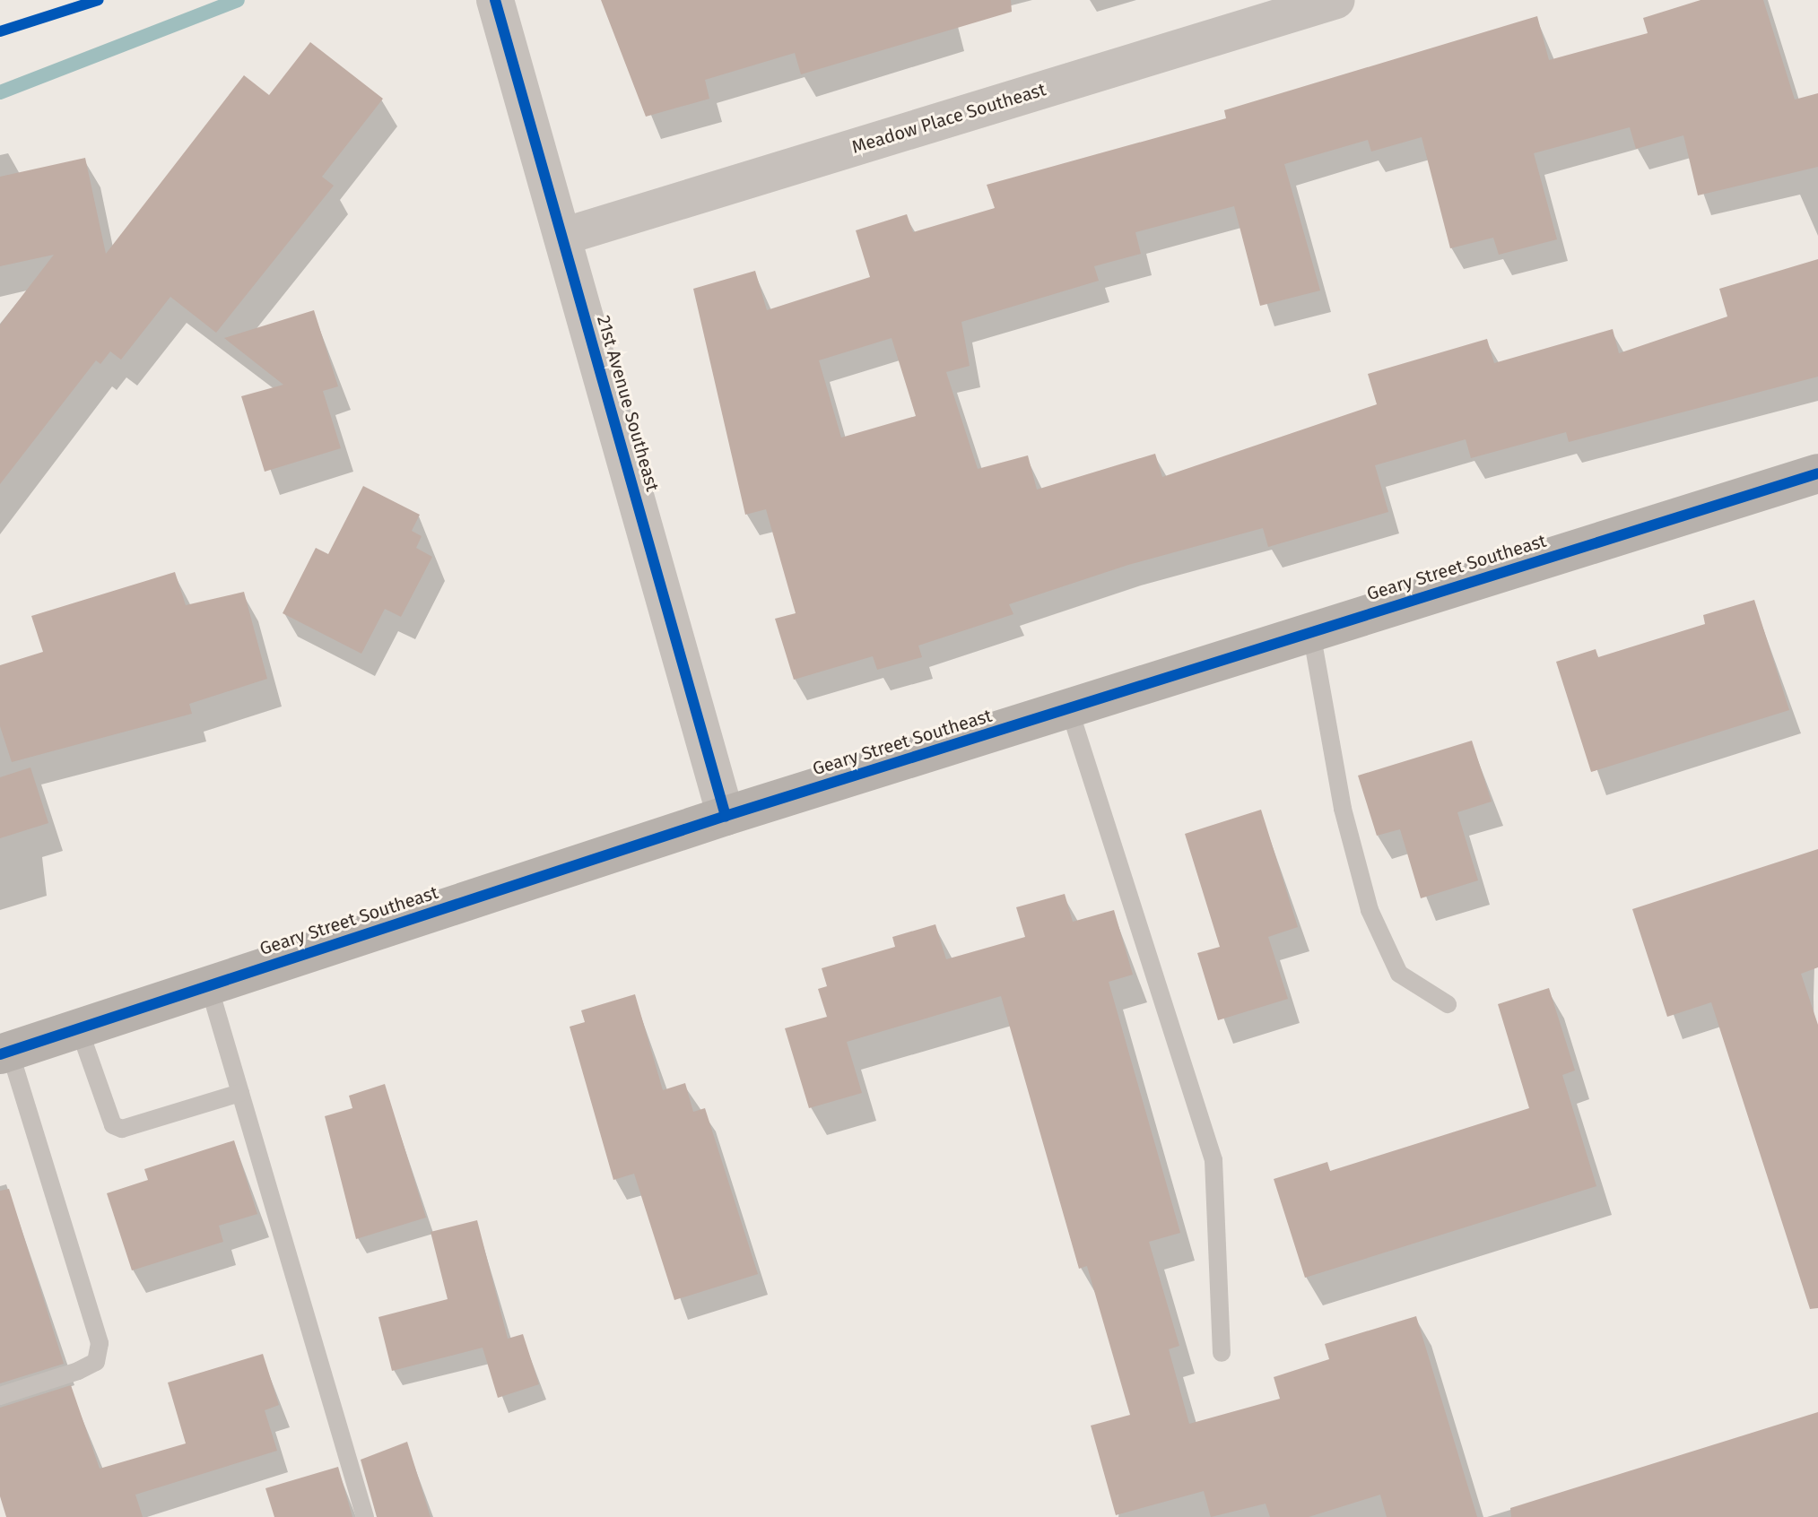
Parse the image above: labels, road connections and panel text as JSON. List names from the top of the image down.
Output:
{
  "streets": {
    "main road": ["Geary Street Southeast"],
    "street": ["Meadow Place Southeast", "21st Avenue Southeast"]
  },
  "crossings": [
    ["Meadow Place Southeast", "21st Avenue Southeast"],
    ["21st Avenue Southeast", "Geary Street Southeast"]
  ]
}
